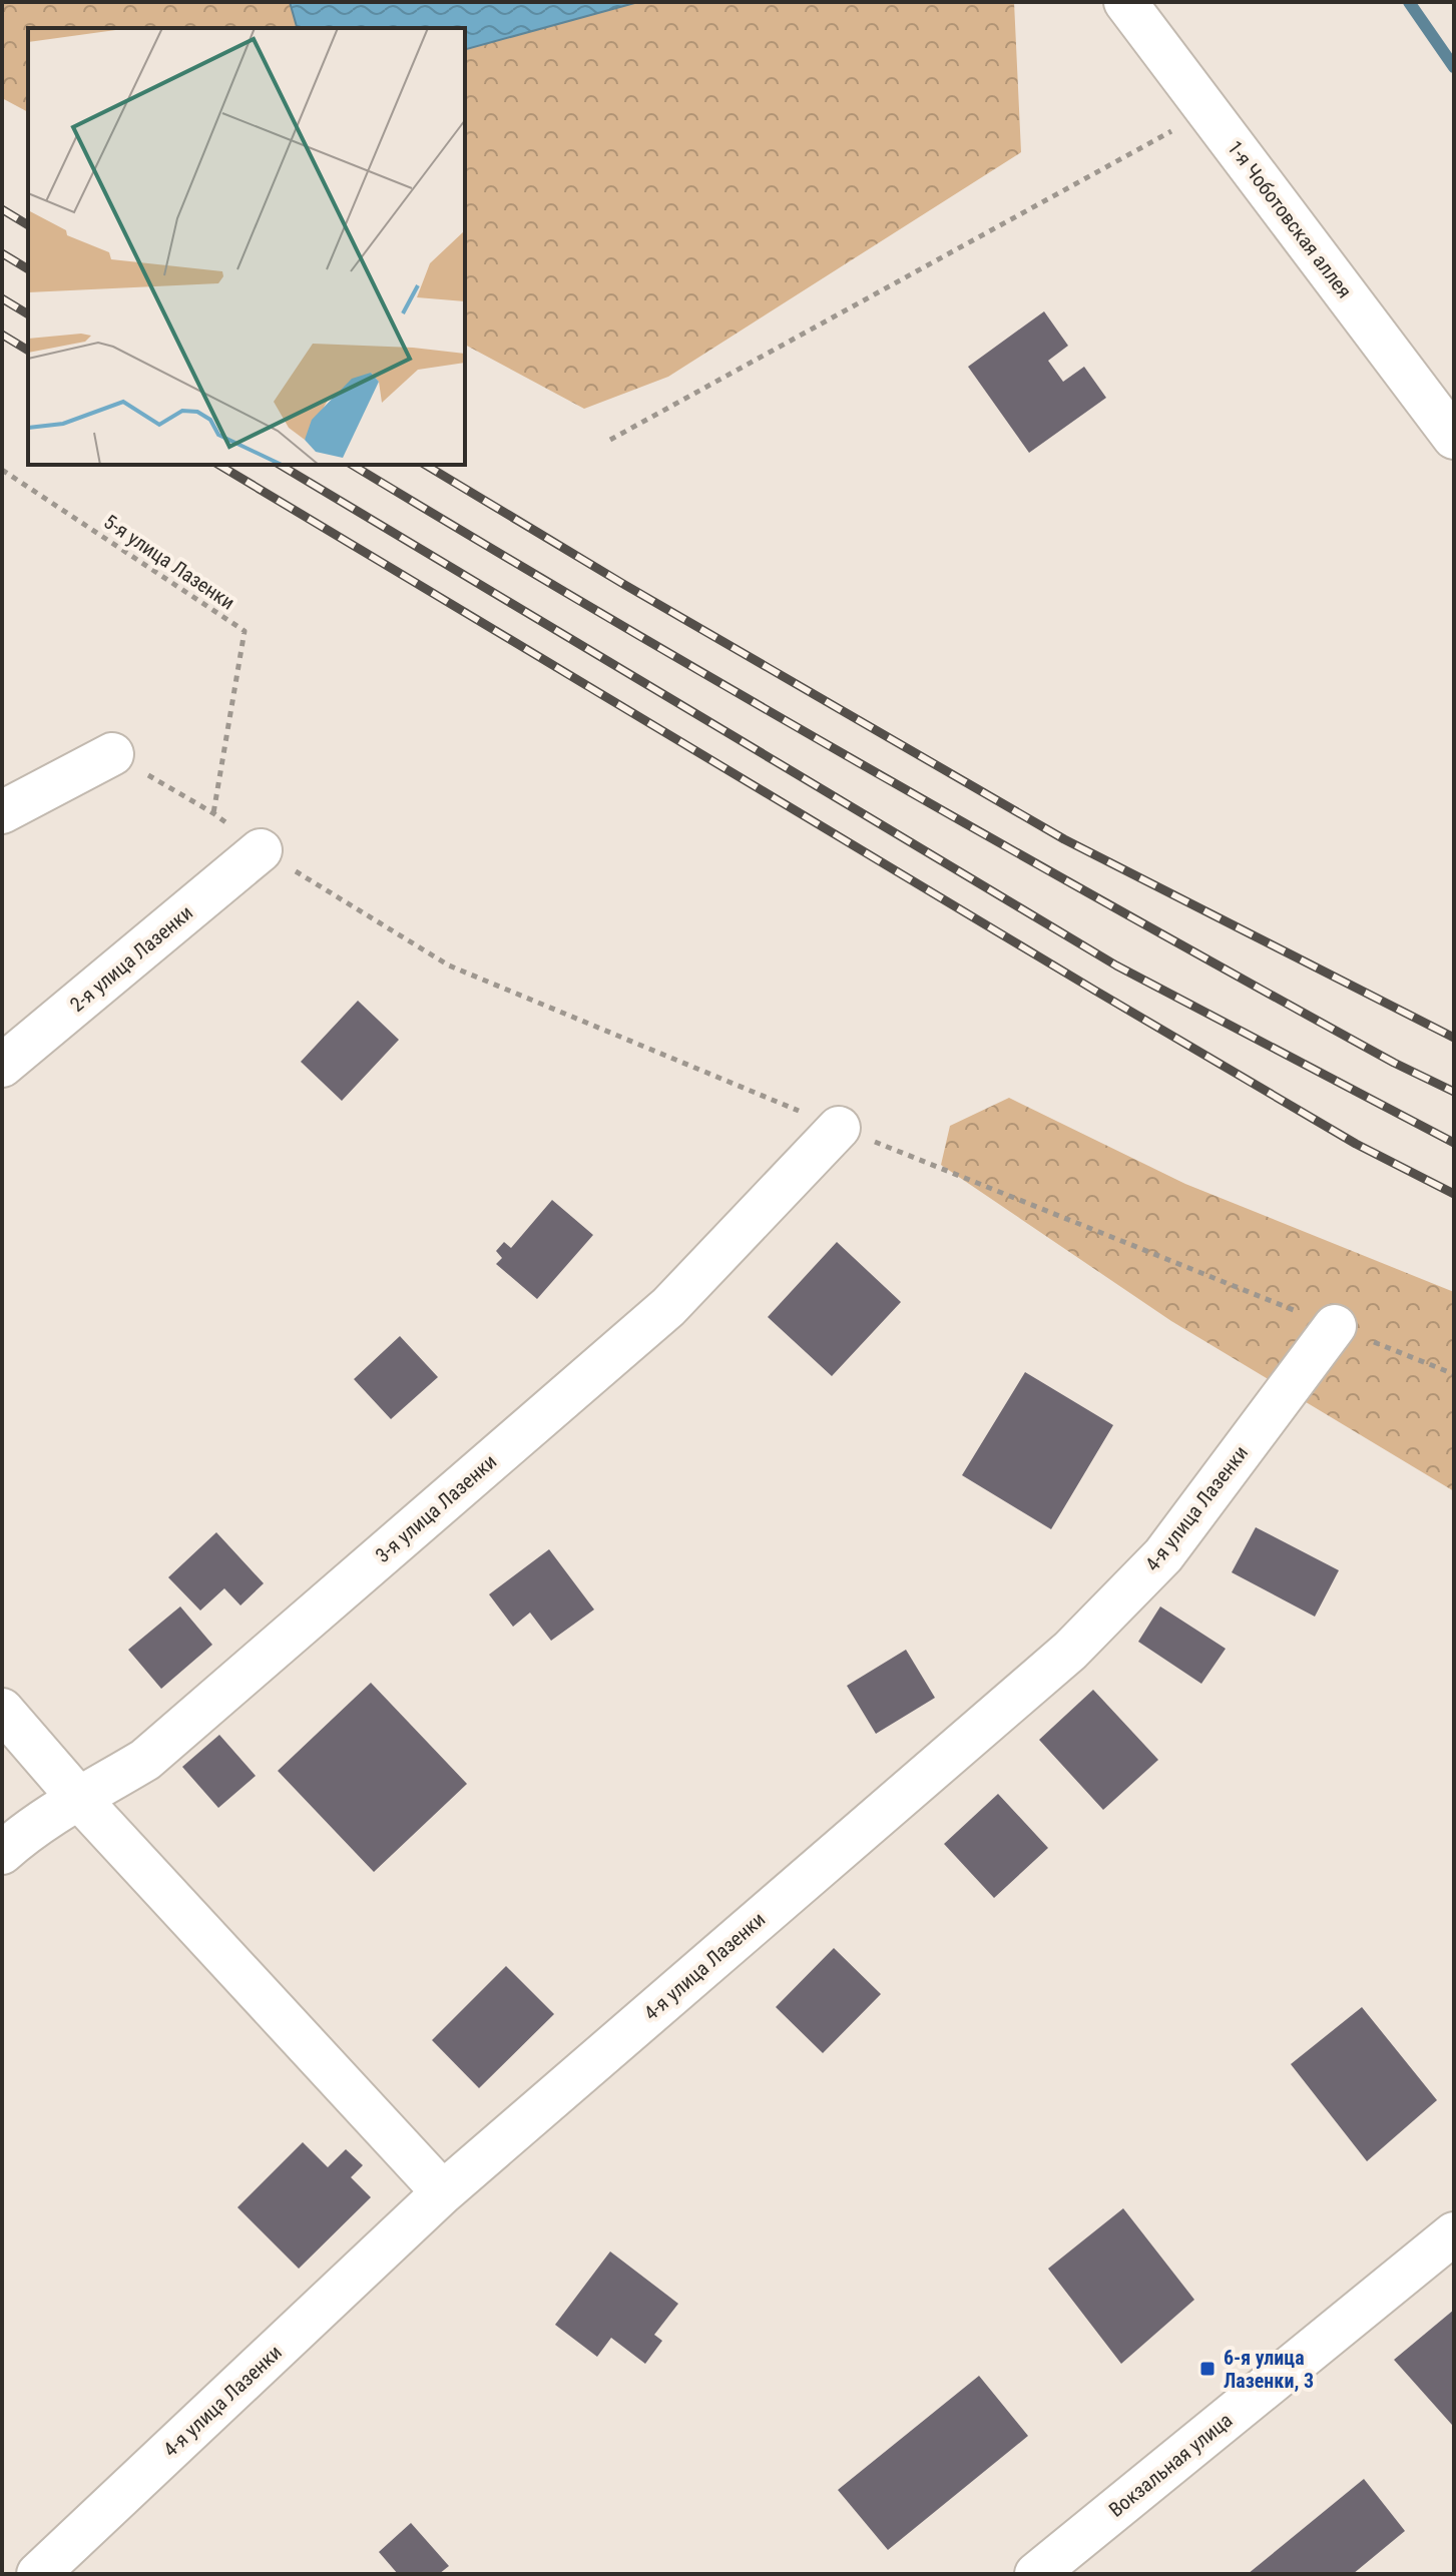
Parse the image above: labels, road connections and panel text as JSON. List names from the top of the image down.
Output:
{
  "streets": {
    "street": [
      "1-я Чоботовская аллея",
      "2-я улица Лазенки",
      "3-я улица Лазенки",
      "4-я улица Лазенки",
      "Вокзальная улица"
    ],
    "path": ["5-я улица Лазенки"]
  },
  "places": {
    "transit": ["6-я улица Лазенки, 3"]
  }
}
